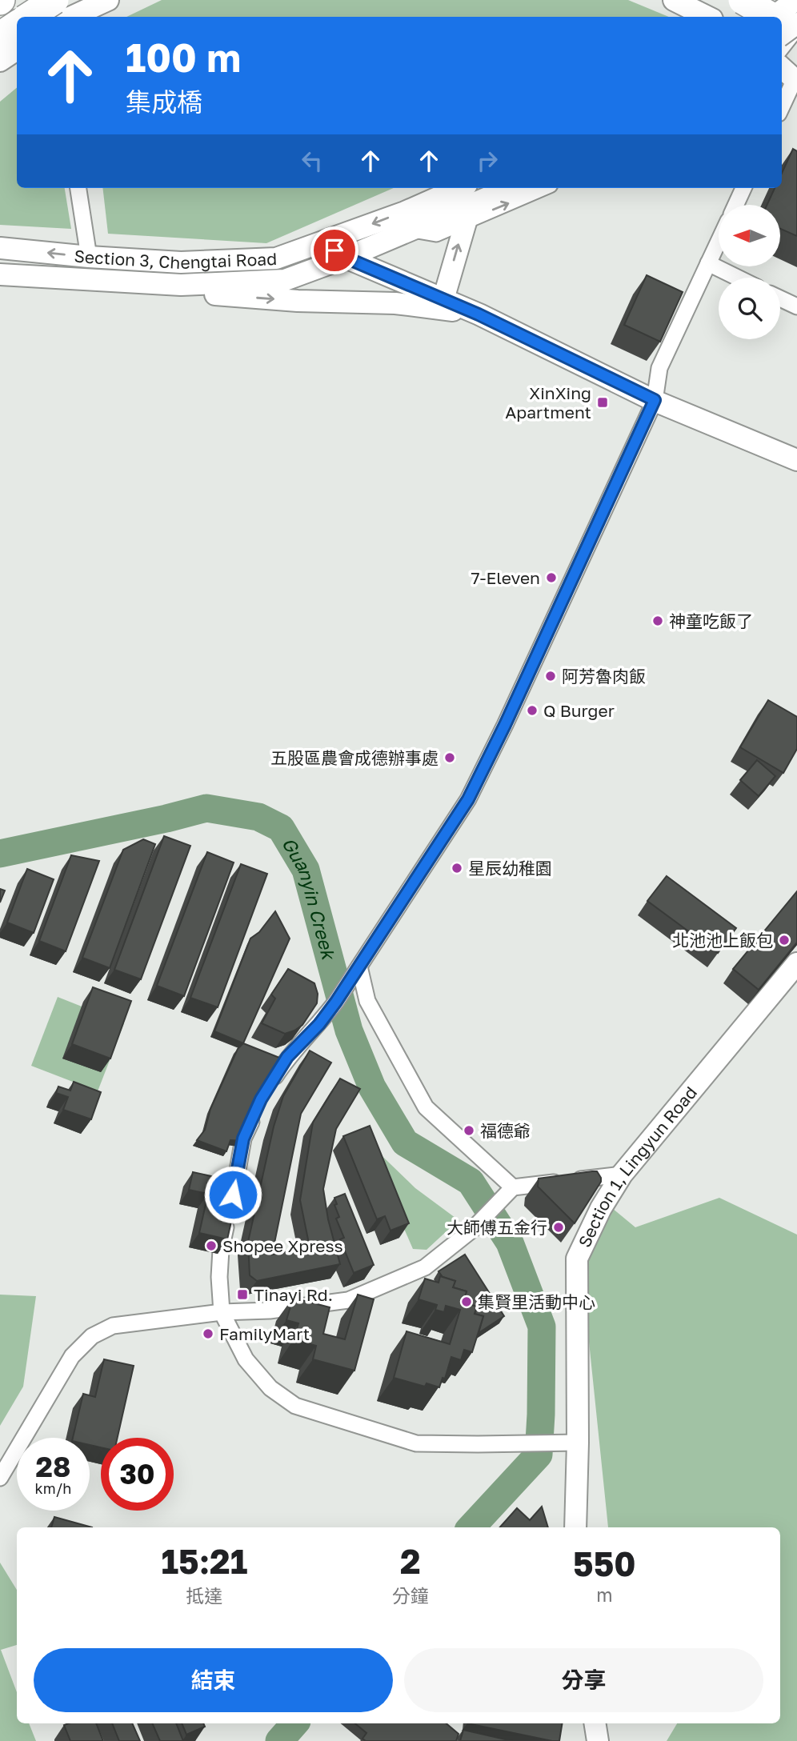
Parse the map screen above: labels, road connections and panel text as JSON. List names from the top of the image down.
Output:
{
  "streets": {
    "main road": ["Section 3, Chengtai Road", "Section 1, Lingyun Road"]
  },
  "water": ["Guanyin Creek"],
  "places": {
    "transit": ["XinXing Apartment", "Tinayi Rd."],
    "other": [
      "7-Eleven",
      "神童吃飯了",
      "阿芳魯肉飯",
      "Q Burger",
      "五股區農會成德辦事處",
      "星辰幼稚園",
      "北池池上飯包",
      "福德爺",
      "大師傅五金行",
      "Shopee Xpress",
      "集賢里活動中心",
      "FamilyMart"
    ]
  },
  "north": "left",
  "page": {
    "turn": ["100 m", "集成橋"],
    "speed": "28 km/h",
    "limit": "30",
    "eta": [
      "15:21",
      "抵達",
      "2",
      "分鐘",
      "550",
      "m"
    ],
    "buttons": ["結束", "分享"]
  }
}
